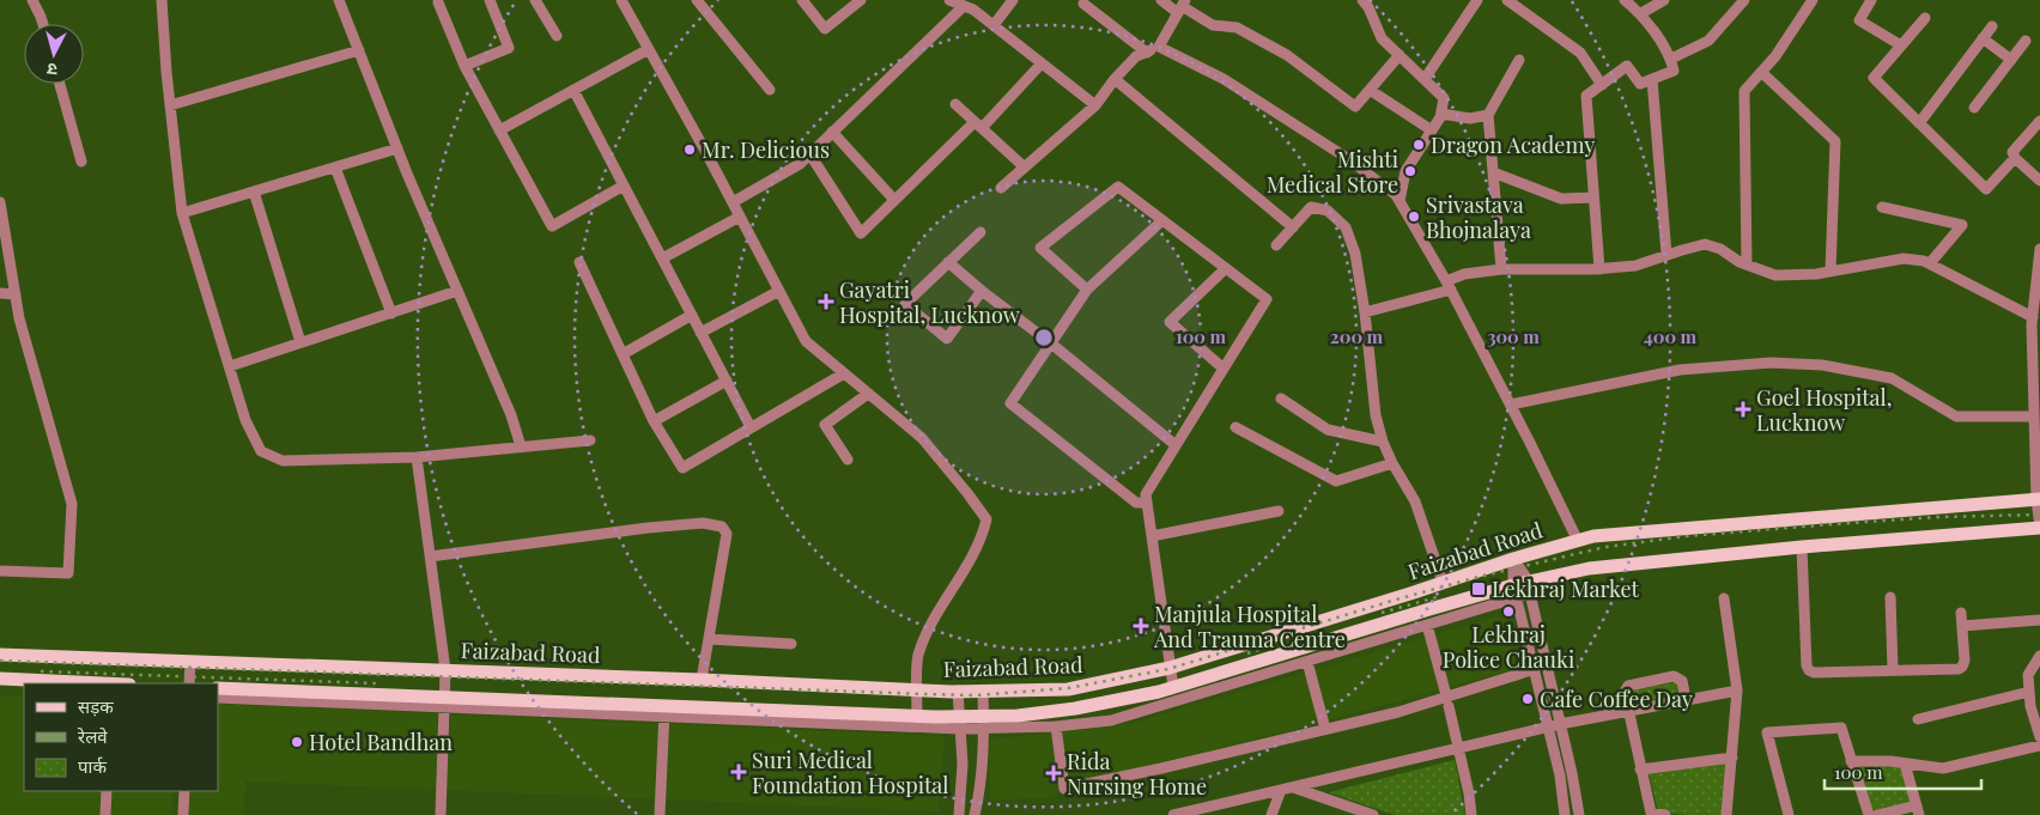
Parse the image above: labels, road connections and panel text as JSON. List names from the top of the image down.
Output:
{
  "streets": {
    "main road": ["Faizabad Road"]
  },
  "places": {
    "other": [
      "Dragon Academy",
      "Mr. Delicious",
      "Mishti Medical Store",
      "Srivastava Bhojnalaya",
      "Lekhraj Police Chauki",
      "Cafe Coffee Day",
      "Hotel Bandhan"
    ],
    "health": [
      "Gayatri Hospital, Lucknow",
      "Goel Hospital, Lucknow",
      "Manjula Hospital And Trauma Centre",
      "Suri Medical Foundation Hospital",
      "Rida Nursing Home"
    ],
    "transit": ["Lekhraj Market"]
  },
  "legend": ["सड़क", "रेलवे", "पार्क"],
  "scale_bar": "100 m",
  "north": "bottom",
  "rings": [
    "100 m",
    "200 m",
    "300 m",
    "400 m"
  ]
}
